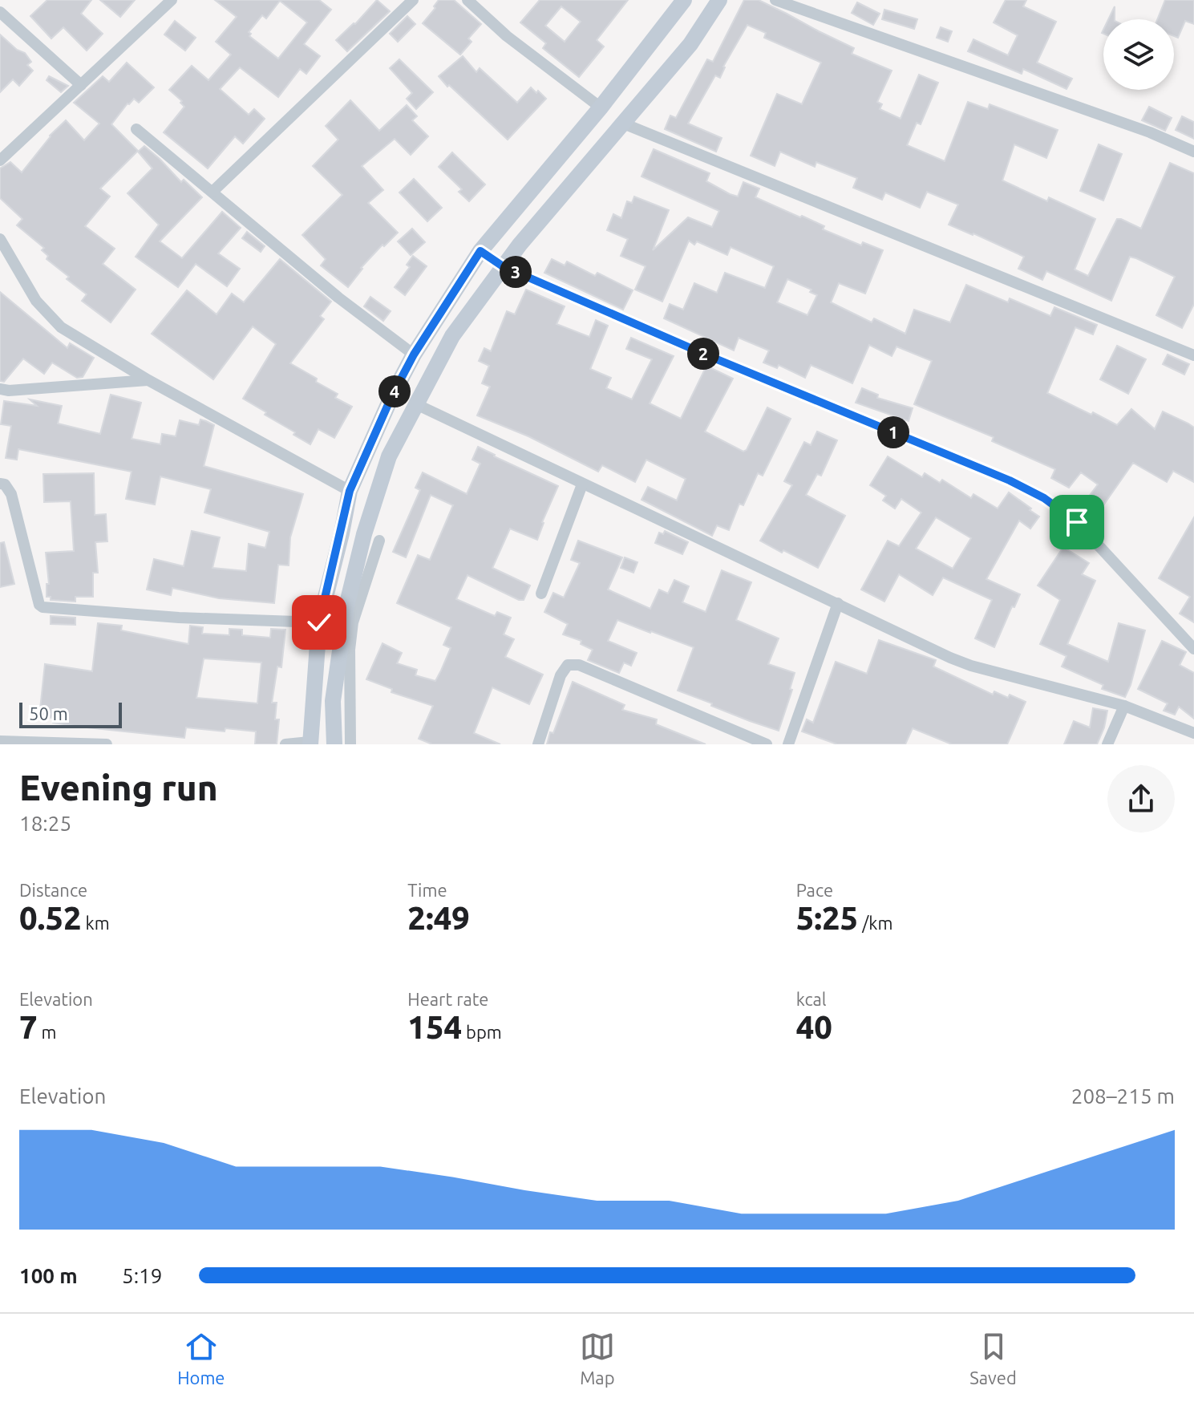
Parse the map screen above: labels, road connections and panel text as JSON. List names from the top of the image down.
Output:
{
  "scale_bar": "50 m",
  "page": {
    "pins": [
      "3",
      "2",
      "4",
      "1"
    ],
    "scale": "50 m",
    "heading": ["Evening run", "18:25"],
    "stats": [
      ["Distance", "0.52 km"],
      ["Time", "2:49"],
      ["Pace", "5:25 /km"],
      ["Elevation", "7 m"],
      ["Heart rate", "154 bpm"],
      ["kcal", "40"]
    ],
    "chart": ["Elevation", "208–215 m"],
    "list": [
      {
        "name": "100 m",
        "note": "5:19"
      }
    ],
    "tabs": ["Home", "Map", "Saved"]
  }
}
